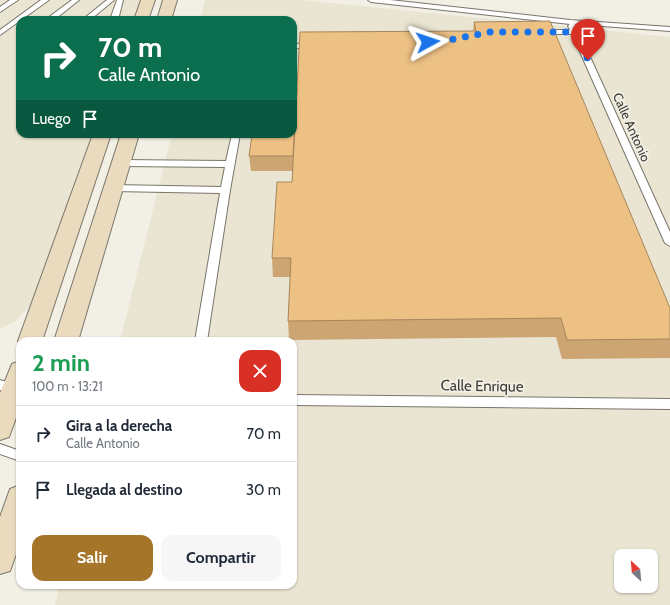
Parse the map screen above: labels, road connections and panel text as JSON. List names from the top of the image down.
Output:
{
  "streets": {
    "lane": ["Calle Antonio", "Calle Enrique"]
  },
  "north": "top left",
  "page": {
    "turn": ["70 m", "Calle Antonio"],
    "then": "Luego",
    "heading": ["2 min", "100 m · 13:21"],
    "list": [
      {
        "name": "Gira a la derecha",
        "note": "Calle Antonio",
        "value": "70 m"
      },
      {
        "name": "Llegada al destino",
        "value": "30 m"
      }
    ],
    "buttons": ["Salir", "Compartir"]
  }
}
